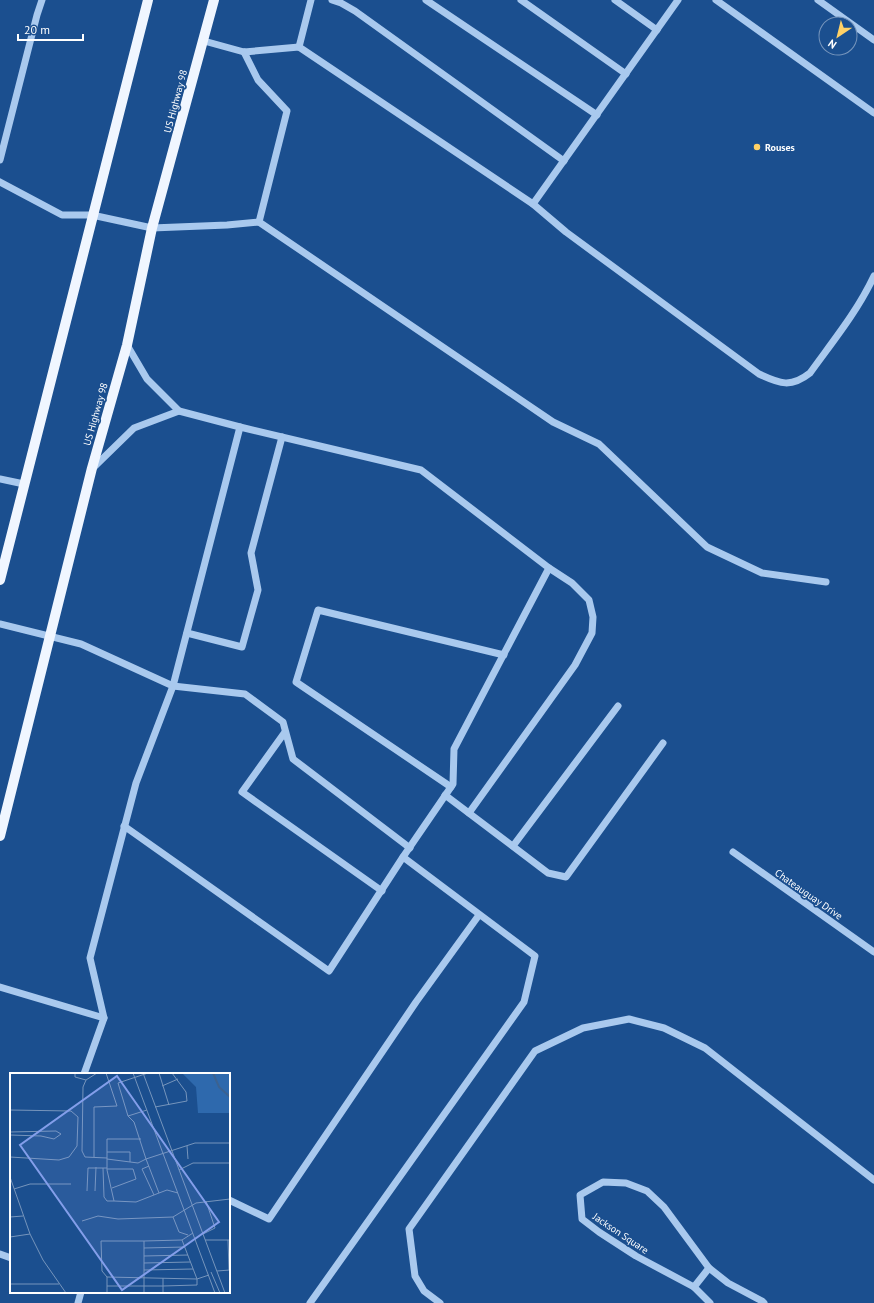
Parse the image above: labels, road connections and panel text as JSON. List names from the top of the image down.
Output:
{
  "streets": {
    "main road": ["US Highway 98"],
    "street": ["Chateauguay Drive", "Jackson Square"]
  },
  "places": ["Rouses"],
  "scale_bar": "20 m",
  "north": "bottom left"
}
